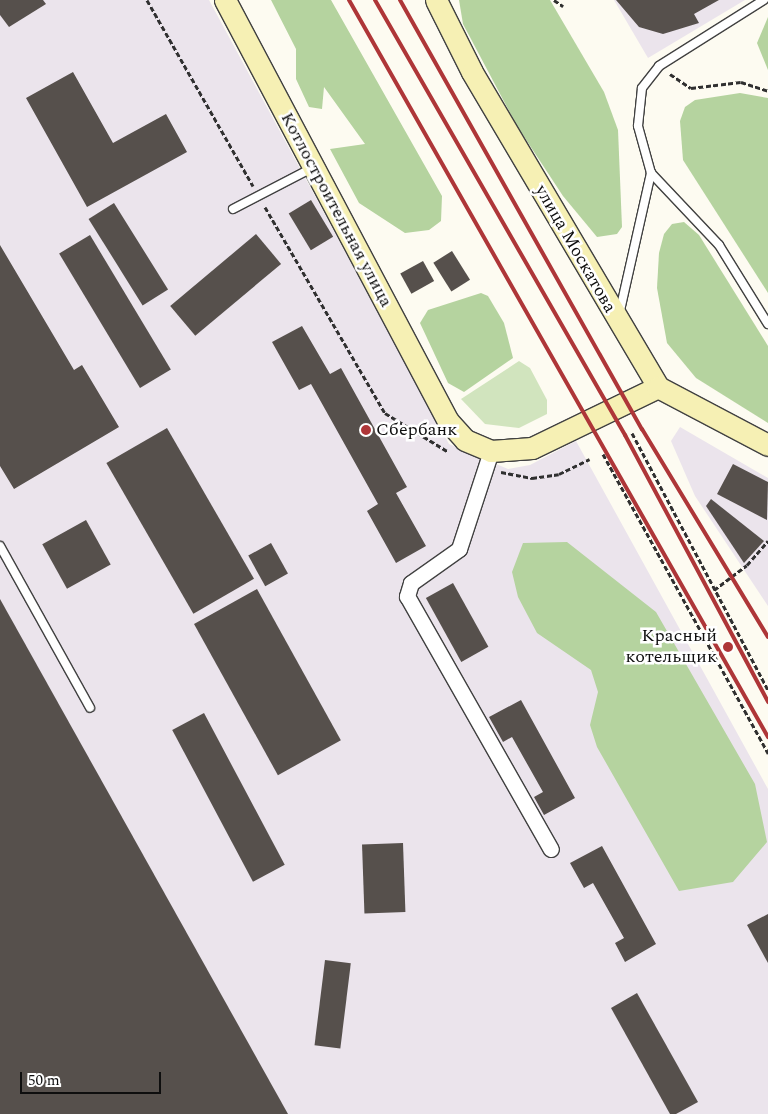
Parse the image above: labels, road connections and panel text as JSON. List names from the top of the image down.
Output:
{
  "streets": {
    "main road": ["Котлостроительная улица", "улица Москатова"]
  },
  "places": ["Сбербанк", "Красный котельщик"],
  "scale_bar": "50 m"
}
